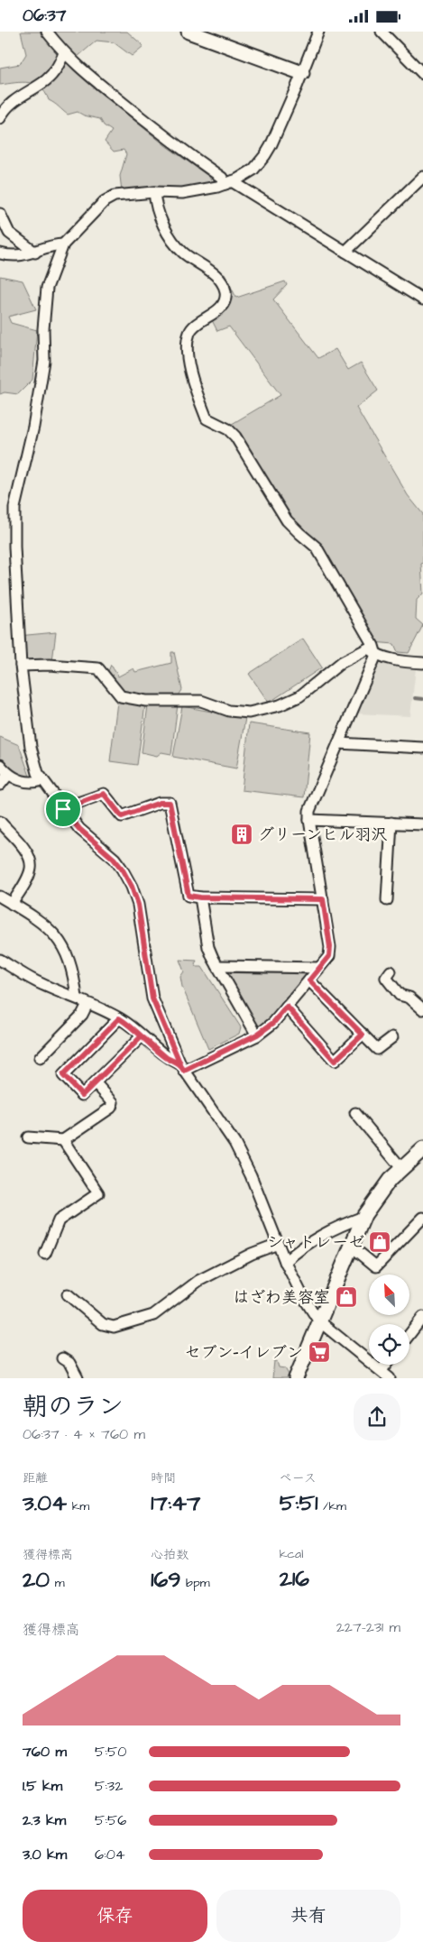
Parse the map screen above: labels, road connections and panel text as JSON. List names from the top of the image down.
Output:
{
  "places": {
    "building": ["グリーンヒル羽沢"],
    "shop": ["シャトレーゼ", "はざわ美容室"],
    "supermarket": ["セブン-イレブン"]
  },
  "north": "top left",
  "page": {
    "status": "06:37",
    "heading": ["朝のラン", "06:37 · 4 × 760 m"],
    "stats": [
      ["距離", "3.04 km"],
      ["時間", "17:47"],
      ["ペース", "5:51 /km"],
      ["獲得標高", "20 m"],
      ["心拍数", "169 bpm"],
      ["kcal", "216"]
    ],
    "chart": ["獲得標高", "227–231 m"],
    "list": [
      {
        "name": "760 m",
        "note": "5:50"
      },
      {
        "name": "1.5 km",
        "note": "5:32"
      },
      {
        "name": "2.3 km",
        "note": "5:56"
      },
      {
        "name": "3.0 km",
        "note": "6:04"
      }
    ],
    "buttons": ["保存", "共有"]
  }
}
